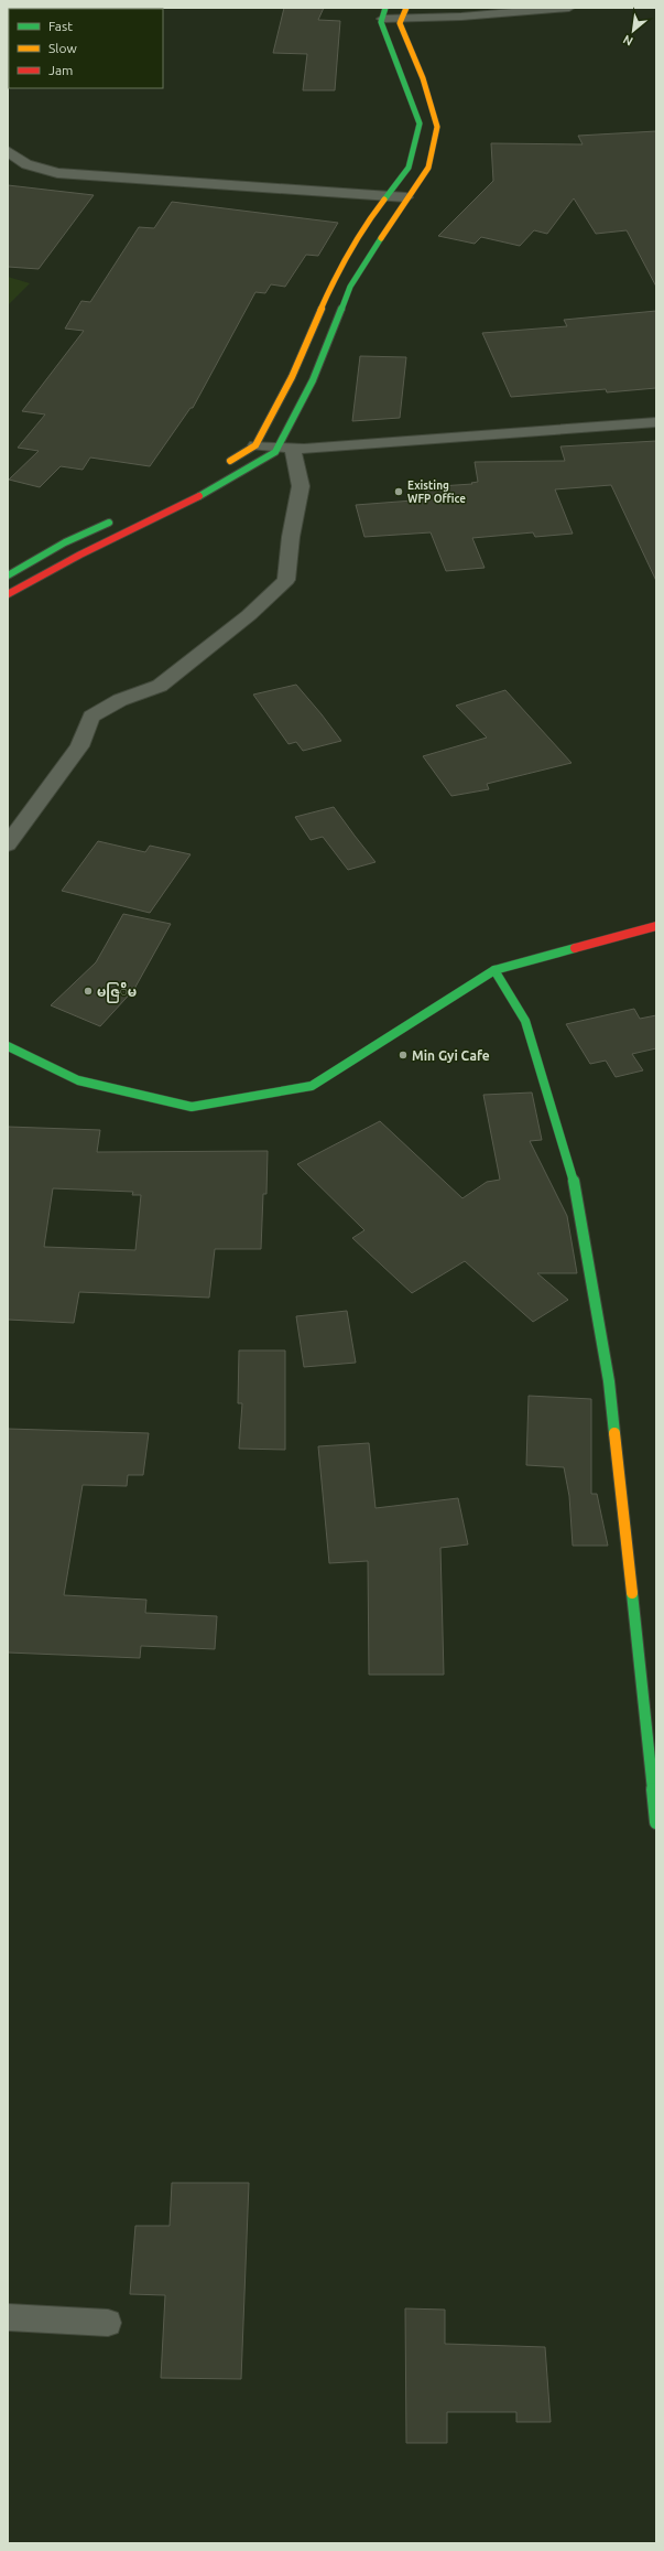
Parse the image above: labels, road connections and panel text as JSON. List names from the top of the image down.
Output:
{
  "places": ["Existing WFP Office", "မဇြ်ိမ", "Min Gyi Cafe"],
  "legend": ["Fast", "Slow", "Jam"],
  "north": "bottom left"
}
